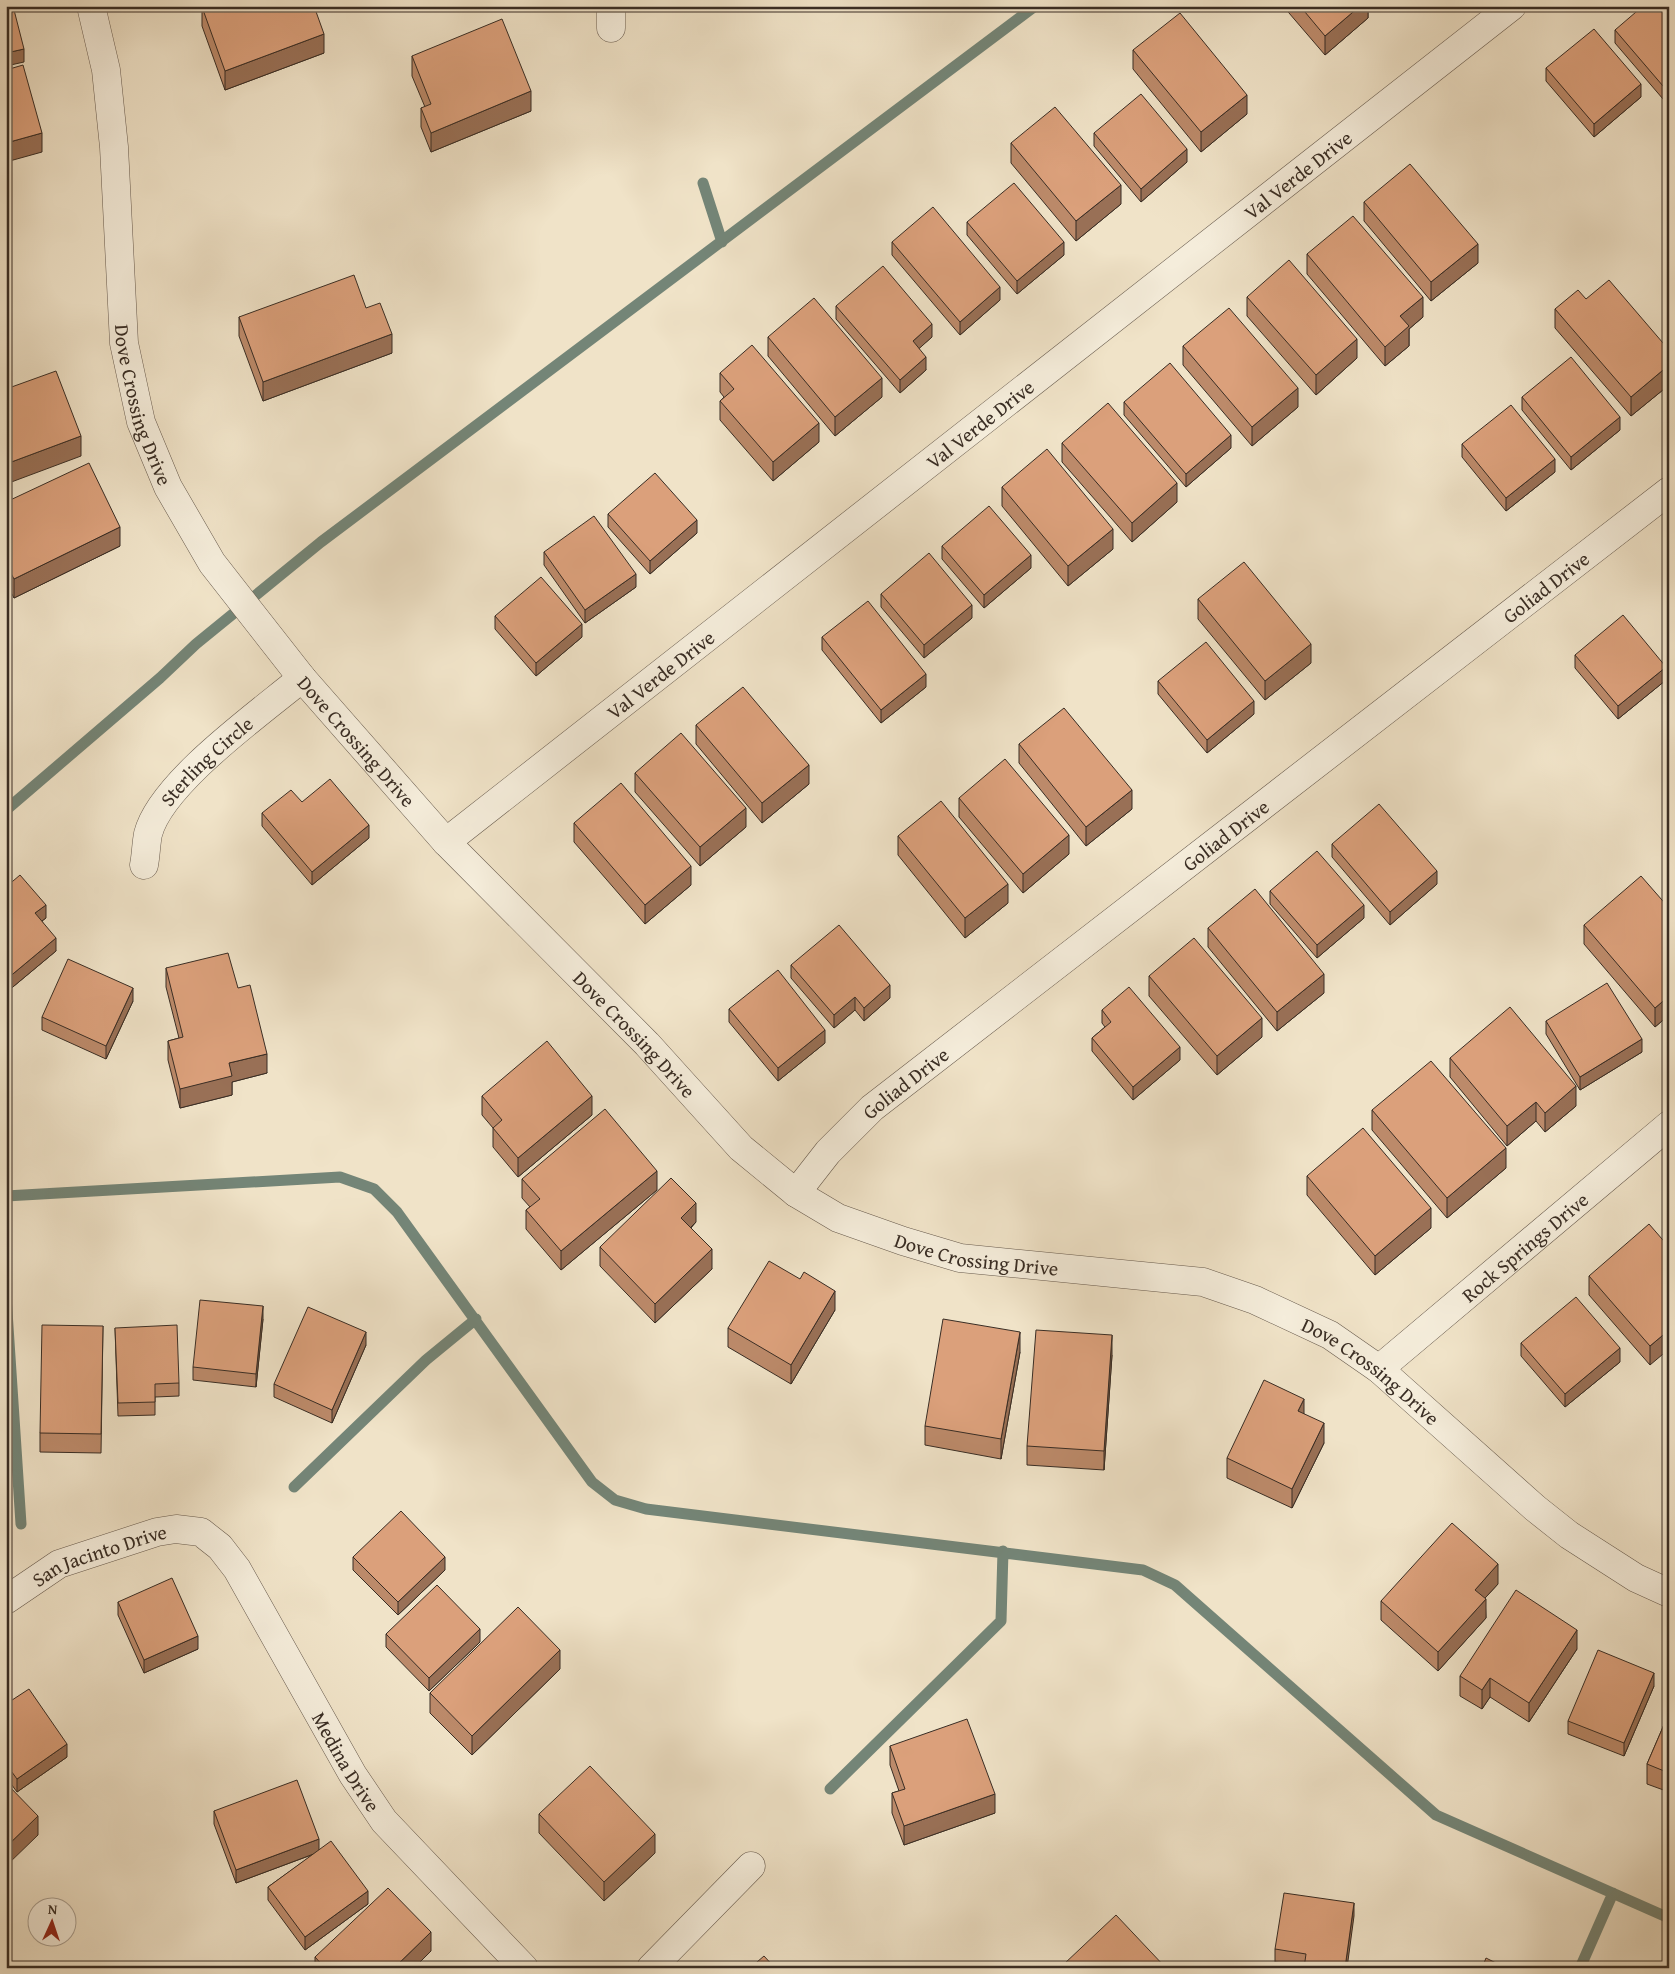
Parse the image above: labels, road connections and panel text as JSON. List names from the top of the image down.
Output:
{
  "streets": {
    "street": [
      "Val Verde Drive",
      "Dove Crossing Drive",
      "Goliad Drive",
      "Sterling Circle",
      "Rock Springs Drive",
      "San Jacinto Drive",
      "Medina Drive"
    ]
  },
  "crossings": [
    ["Val Verde Drive", "Dove Crossing Drive"],
    ["Dove Crossing Drive", "Goliad Drive"],
    ["Dove Crossing Drive", "Sterling Circle"],
    ["Dove Crossing Drive", "Rock Springs Drive"],
    ["San Jacinto Drive", "Medina Drive"]
  ],
  "north": "top"
}
